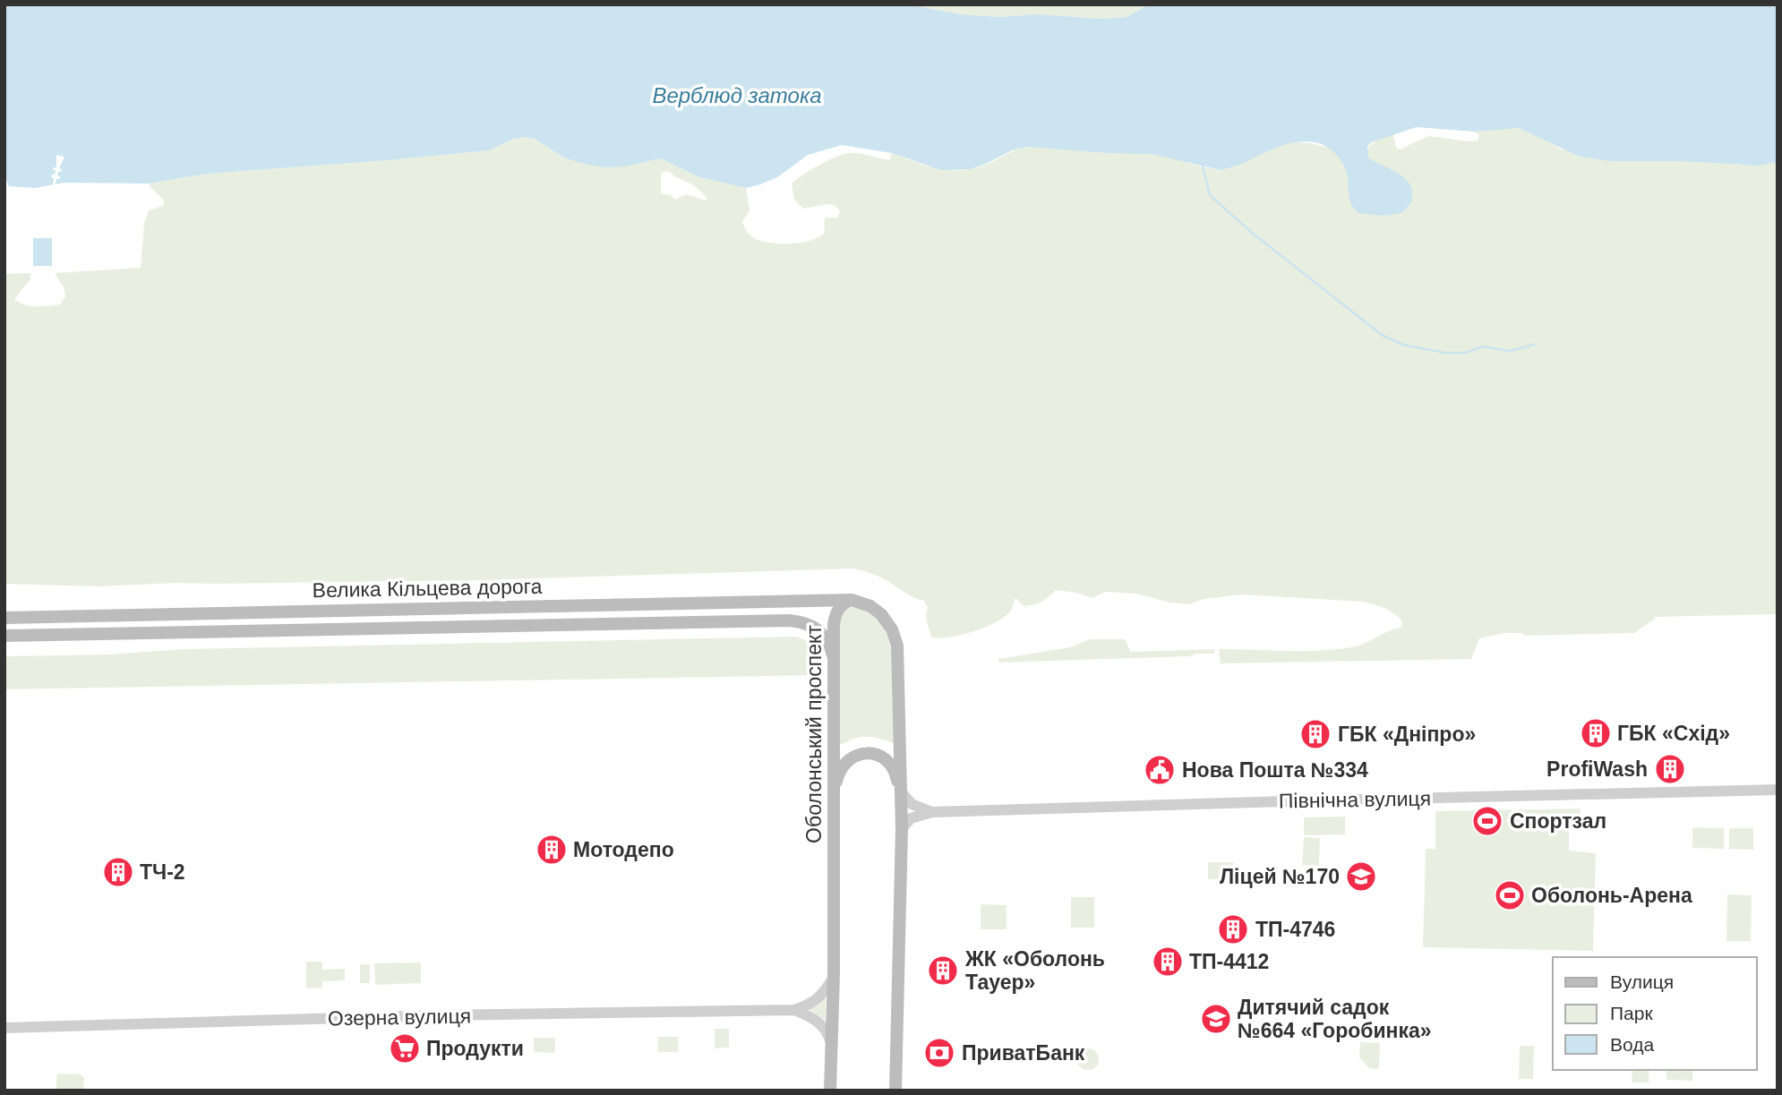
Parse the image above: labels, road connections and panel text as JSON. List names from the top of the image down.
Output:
{
  "streets": {
    "main road": ["Велика Кільцева дорога", "Оболонський проспект"],
    "street": ["Північна вулиця", "Озерна вулиця"]
  },
  "crossings": [
    ["Велика Кільцева дорога", "Оболонський проспект"]
  ],
  "water": ["Верблюд затока"],
  "places": {
    "building": [
      "ГБК «Схід»",
      "ГБК «Дніпро»",
      "ProfiWash",
      "Мотодепо",
      "ТЧ-2",
      "ТП-4746",
      "ТП-4412",
      "ЖК «Оболонь Тауер»"
    ],
    "public building": ["Нова Пошта №334"],
    "sports": ["Спортзал", "Оболонь-Арена"],
    "school or university": ["Ліцей №170", "Дитячий садок №664 «Горобинка»"],
    "supermarket": ["Продукти"],
    "bank": ["ПриватБанк"]
  },
  "legend": ["Вулиця", "Парк", "Вода"]
}
